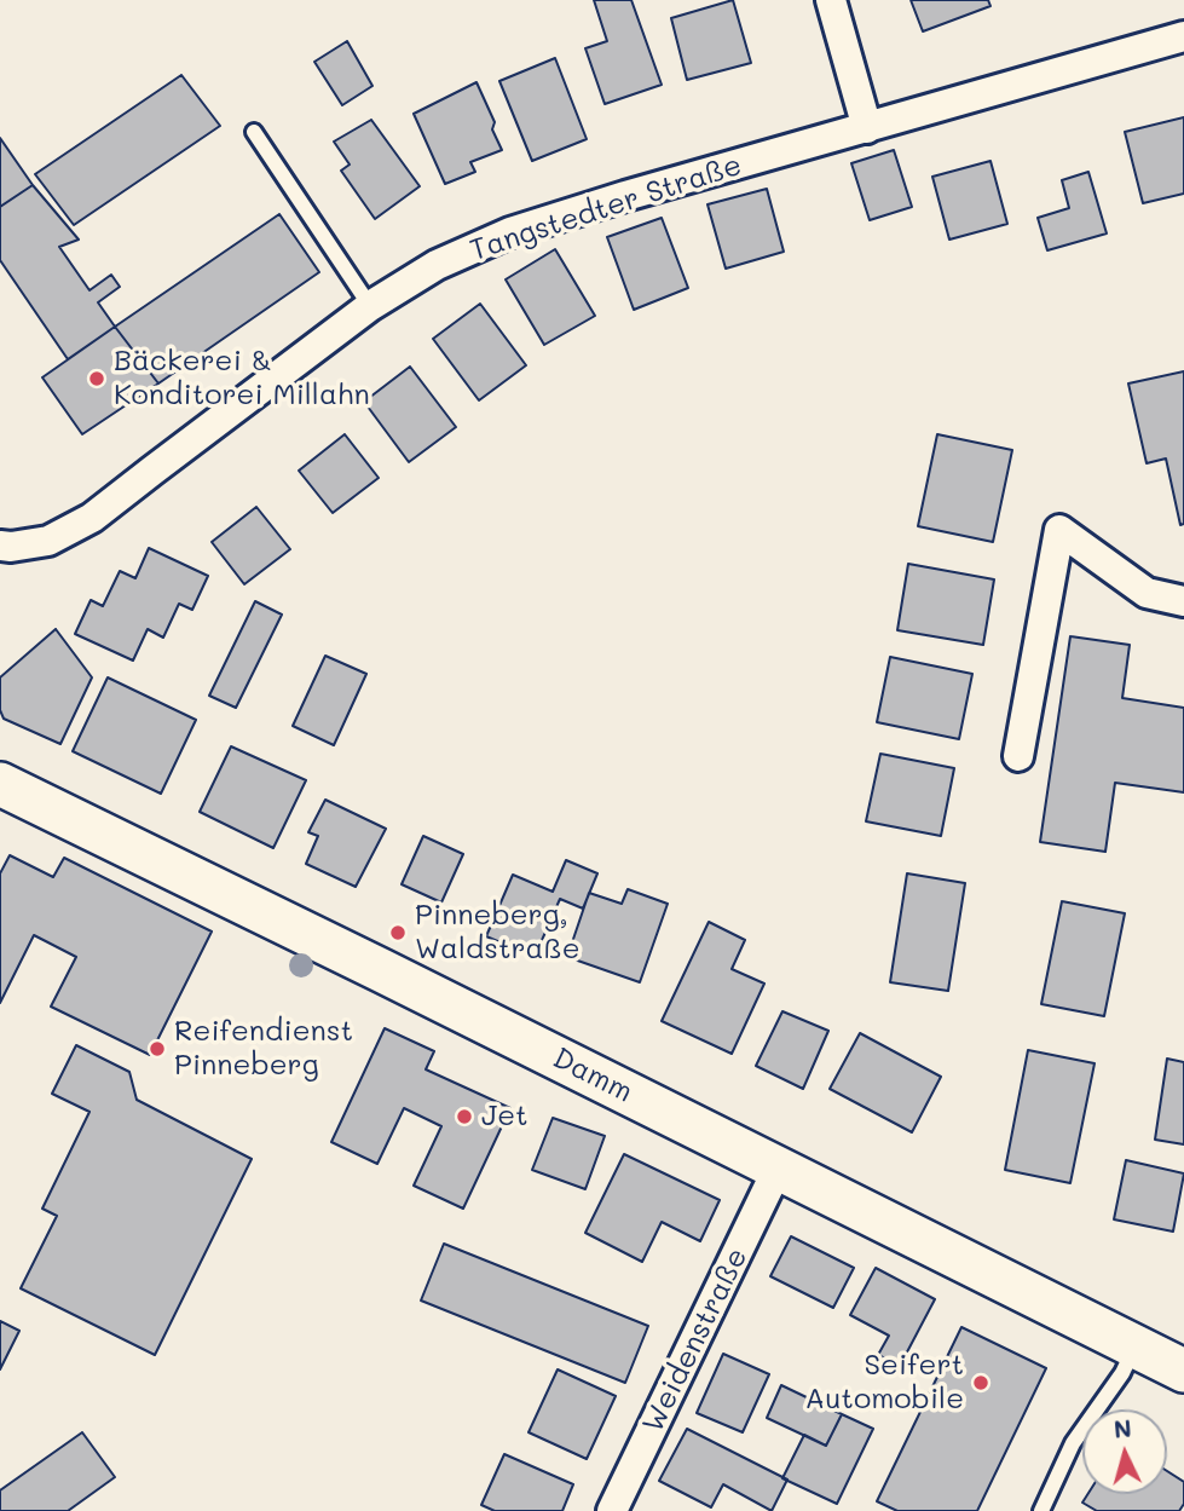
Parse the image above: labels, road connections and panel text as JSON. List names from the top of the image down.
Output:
{
  "streets": {
    "main road": ["Damm"],
    "street": ["Tangstedter Straße", "Weidenstraße"]
  },
  "crossings": [
    ["Damm", "Weidenstraße"]
  ],
  "places": [
    "Bäckerei & Konditorei Millahn",
    "Pinneberg, Waldstraße",
    "Reifendienst Pinneberg",
    "Jet",
    "Seifert Automobile"
  ],
  "north": "top"
}
